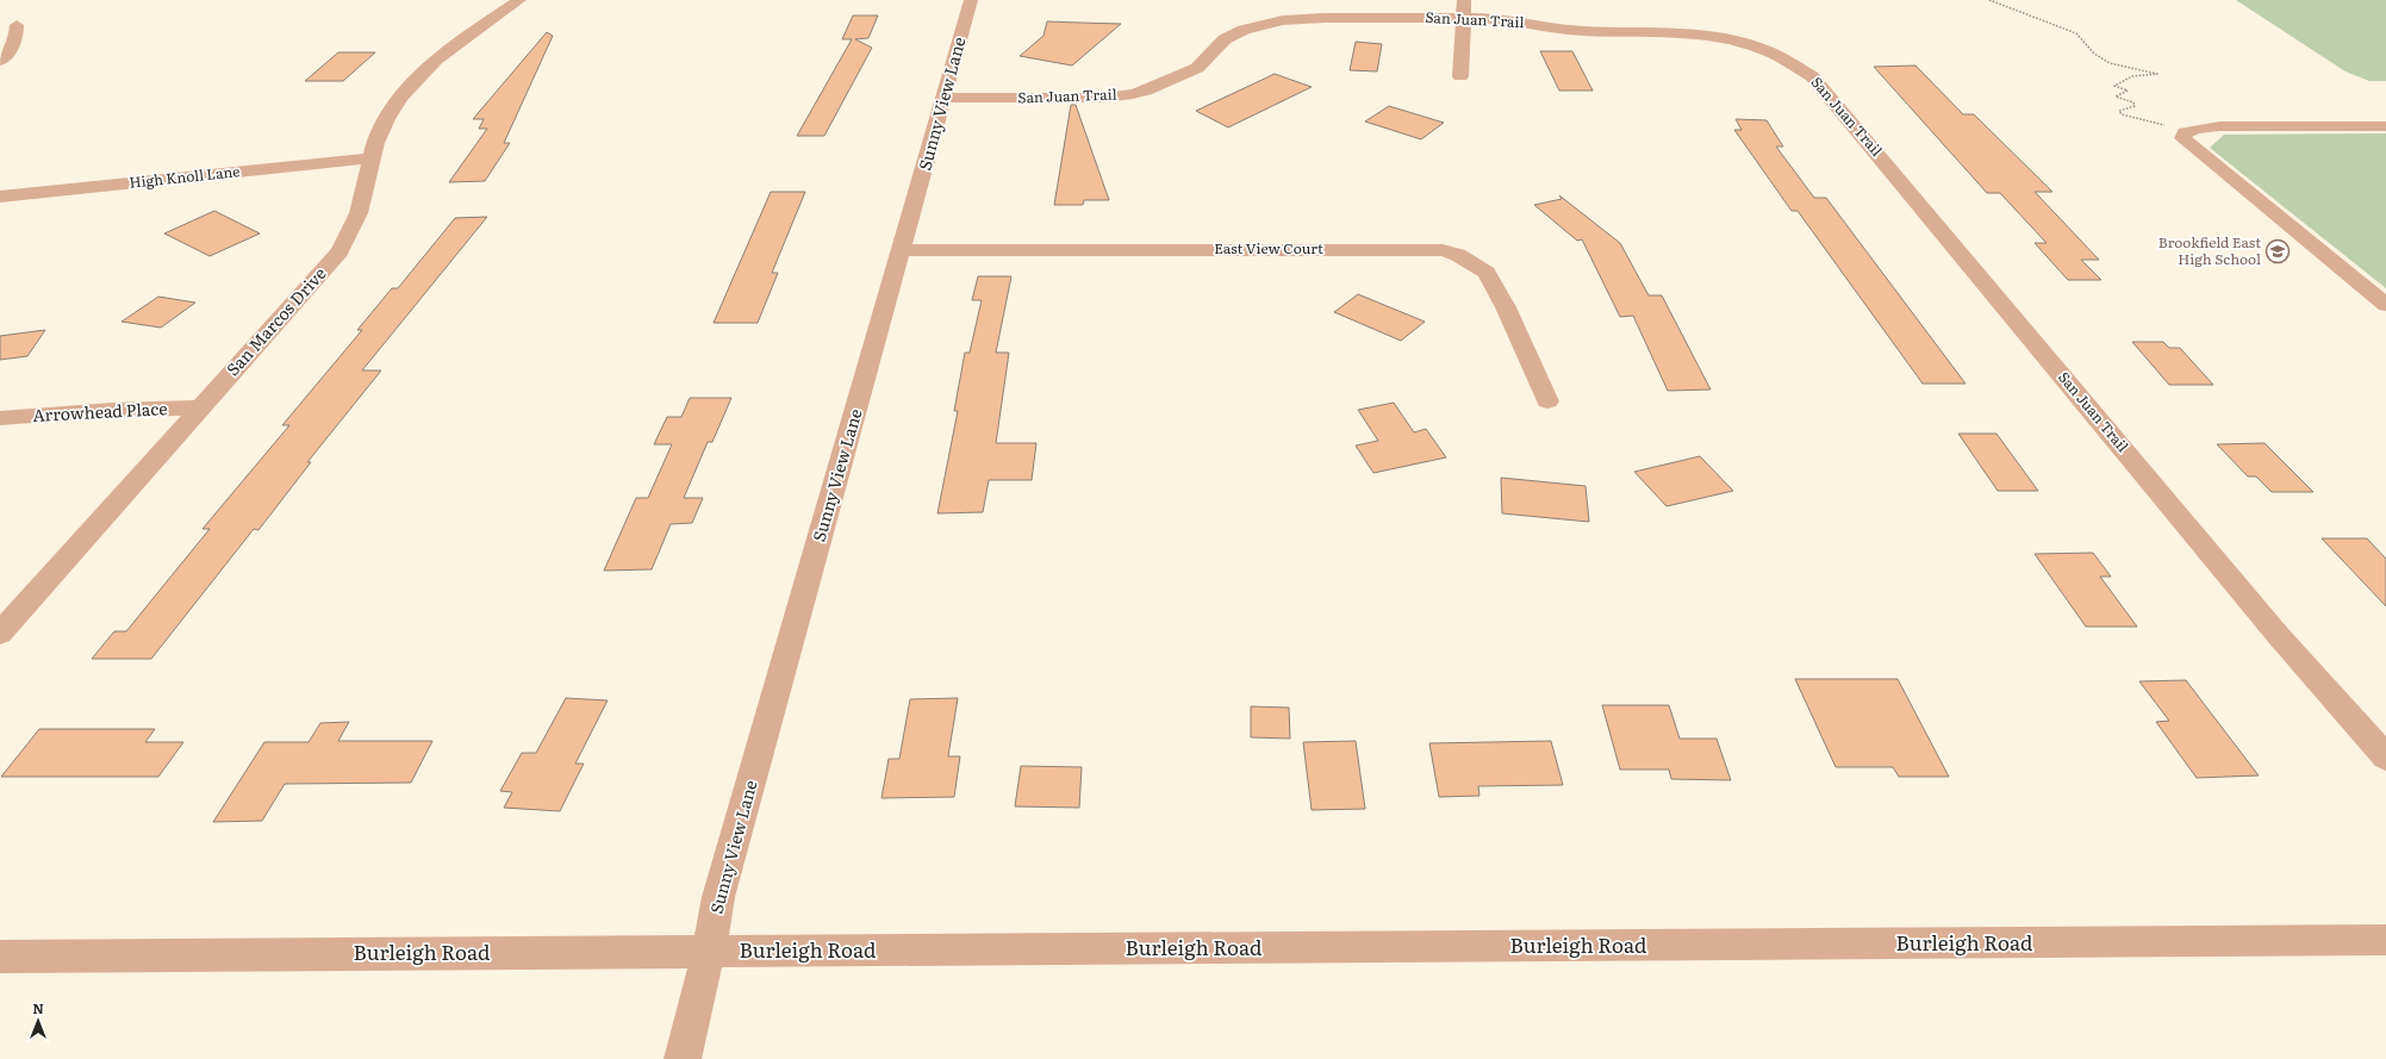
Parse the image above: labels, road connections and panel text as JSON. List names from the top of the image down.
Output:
{
  "streets": {
    "street": [
      "San Juan Trail",
      "Sunny View Lane",
      "High Knoll Lane",
      "East View Court",
      "San Marcos Drive",
      "Arrowhead Place",
      "Burleigh Road"
    ]
  },
  "crossings": [
    ["San Juan Trail", "Sunny View Lane"],
    ["Sunny View Lane", "East View Court"],
    ["Sunny View Lane", "Burleigh Road"],
    ["High Knoll Lane", "San Marcos Drive"],
    ["San Marcos Drive", "Arrowhead Place"]
  ],
  "places": {
    "school or university": ["Brookfield East High School"]
  },
  "north": "top"
}
